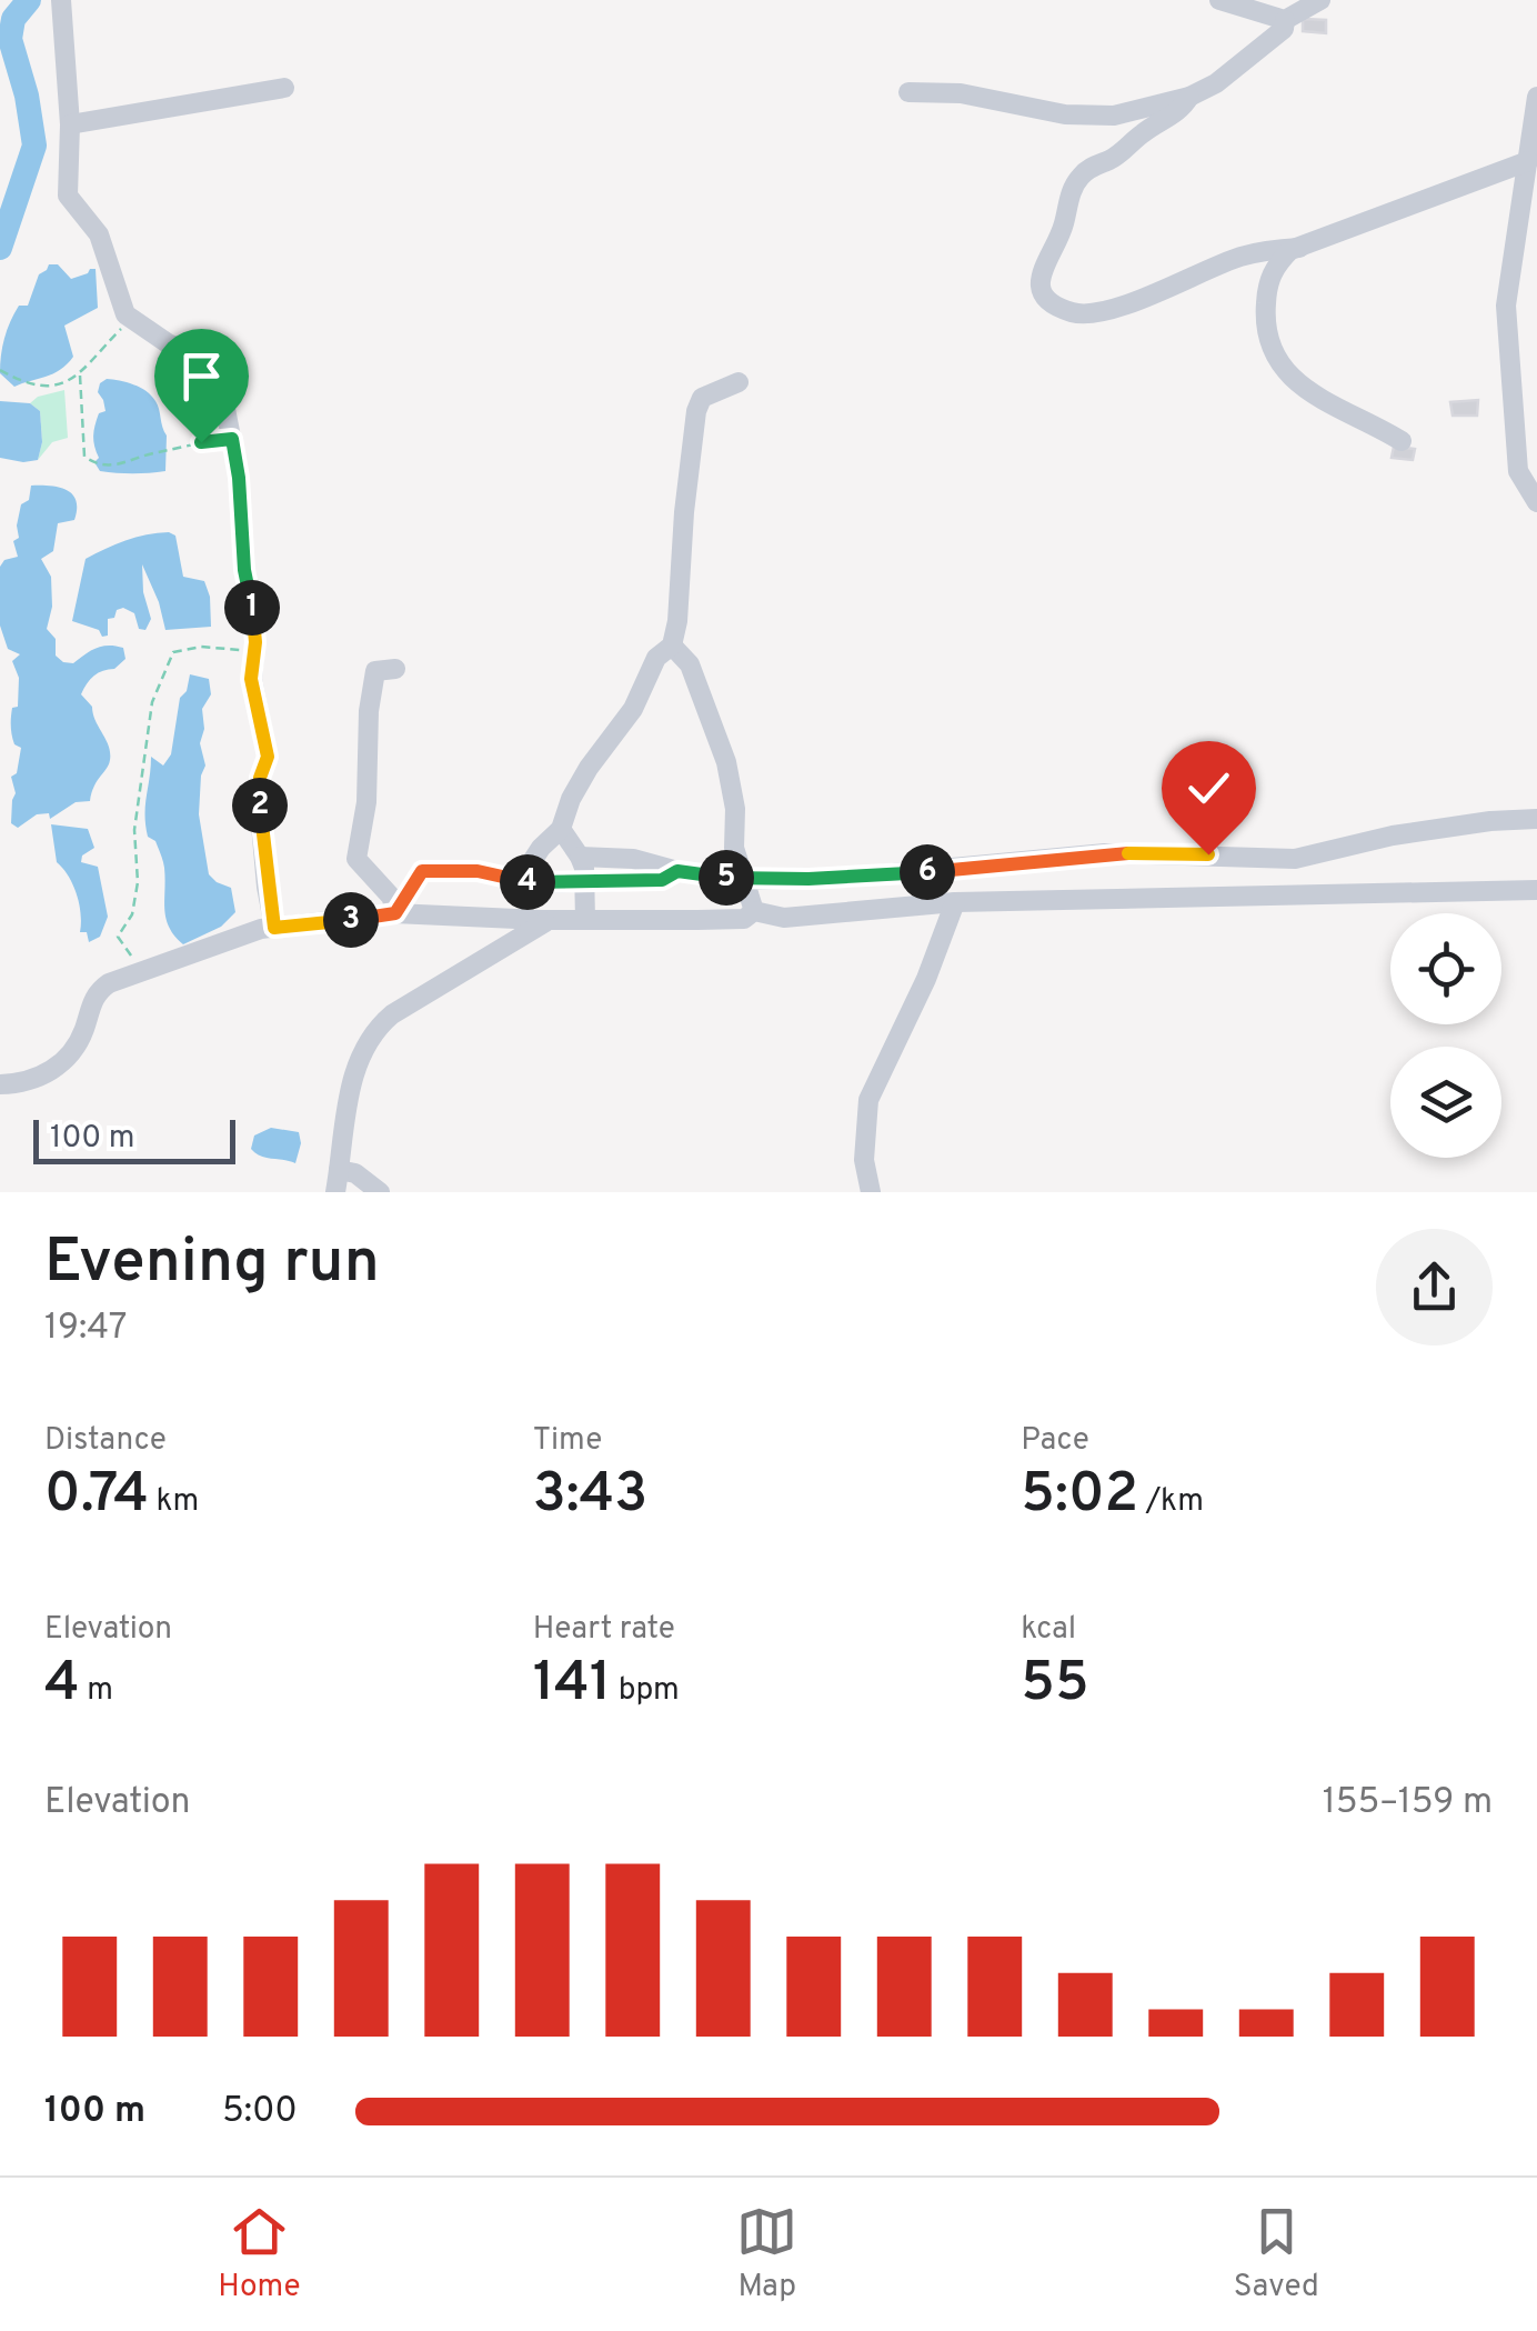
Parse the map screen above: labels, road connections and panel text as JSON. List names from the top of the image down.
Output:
{
  "scale_bar": "100 m",
  "page": {
    "pins": [
      "1",
      "2",
      "6",
      "5",
      "4",
      "3"
    ],
    "scale": "100 m",
    "heading": ["Evening run", "19:47"],
    "stats": [
      ["Distance", "0.74 km"],
      ["Time", "3:43"],
      ["Pace", "5:02 /km"],
      ["Elevation", "4 m"],
      ["Heart rate", "141 bpm"],
      ["kcal", "55"]
    ],
    "chart": ["Elevation", "155–159 m"],
    "list": [
      {
        "name": "100 m",
        "note": "5:00"
      }
    ],
    "tabs": ["Home", "Map", "Saved"]
  }
}
